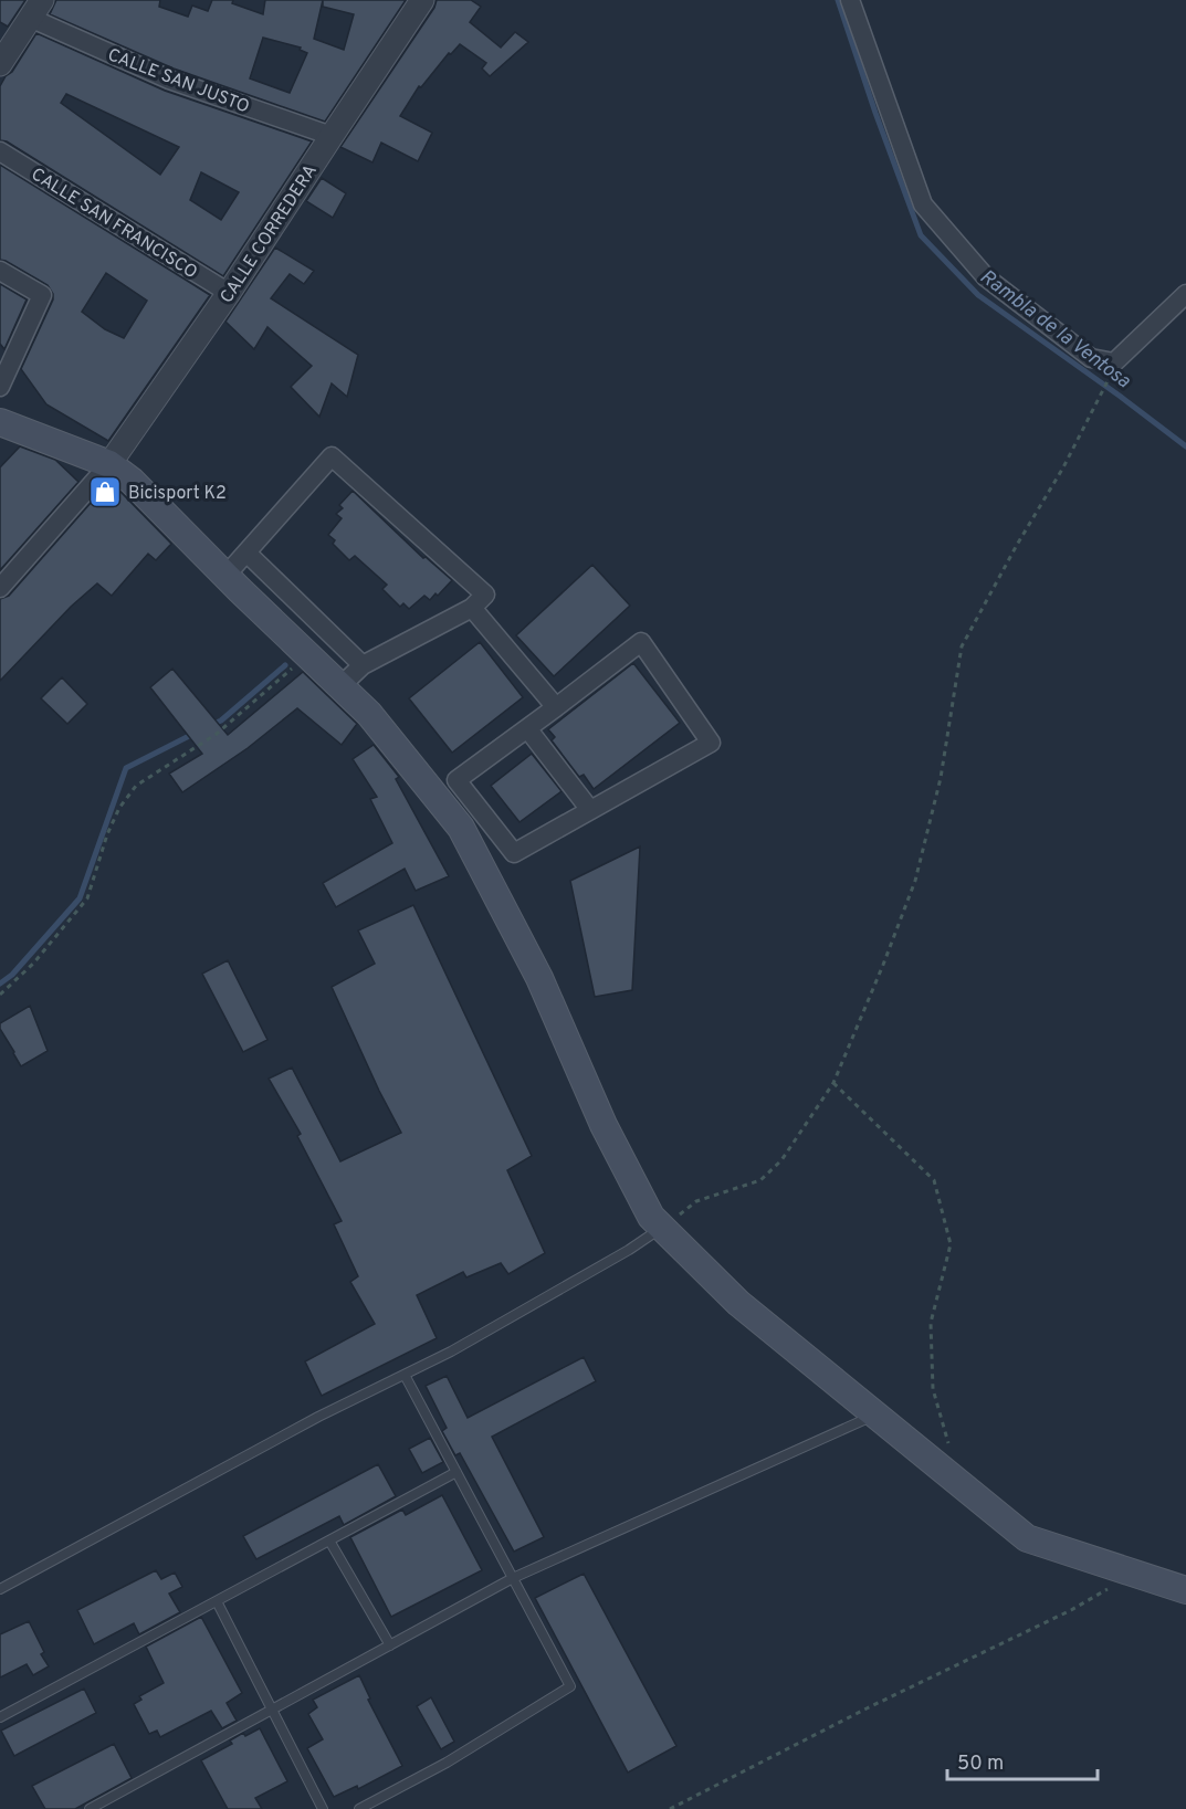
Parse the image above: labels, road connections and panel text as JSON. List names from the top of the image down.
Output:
{
  "streets": {
    "street": ["CALLE SAN JUSTO", "CALLE SAN FRANCISCO", "CALLE CORREDERA"]
  },
  "crossings": [
    ["CALLE SAN JUSTO", "CALLE CORREDERA"],
    ["CALLE SAN FRANCISCO", "CALLE CORREDERA"]
  ],
  "water": ["Rambla de la Ventosa"],
  "places": {
    "shop": ["Bicisport K2"]
  },
  "scale_bar": "50 m"
}
